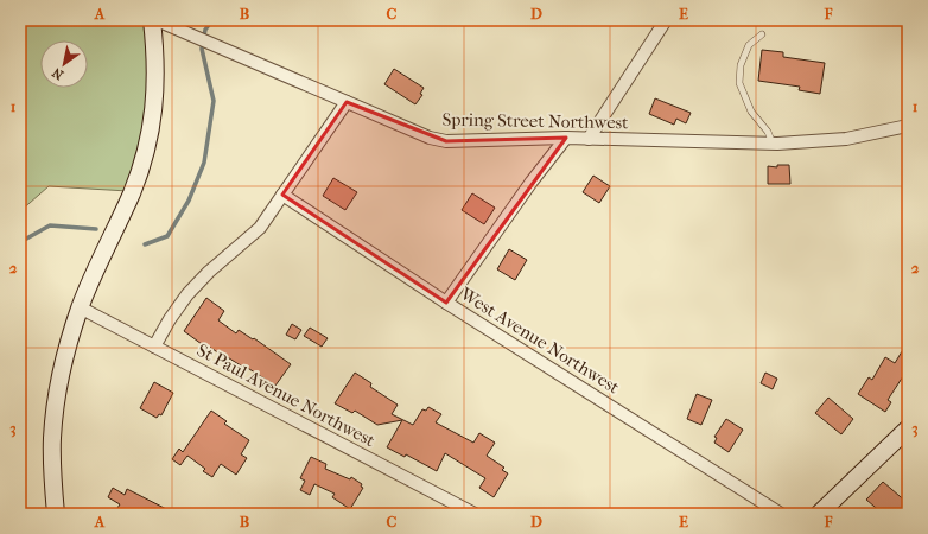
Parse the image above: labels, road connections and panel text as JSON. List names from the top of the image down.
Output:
{
  "streets": {
    "street": ["Spring Street Northwest", "West Avenue Northwest", "St Paul Avenue Northwest"]
  },
  "north": "bottom left",
  "grid": {
    "columns": [
      "A",
      "B",
      "C",
      "D",
      "E",
      "F"
    ],
    "rows": ["1", "2", "3"]
  }
}
